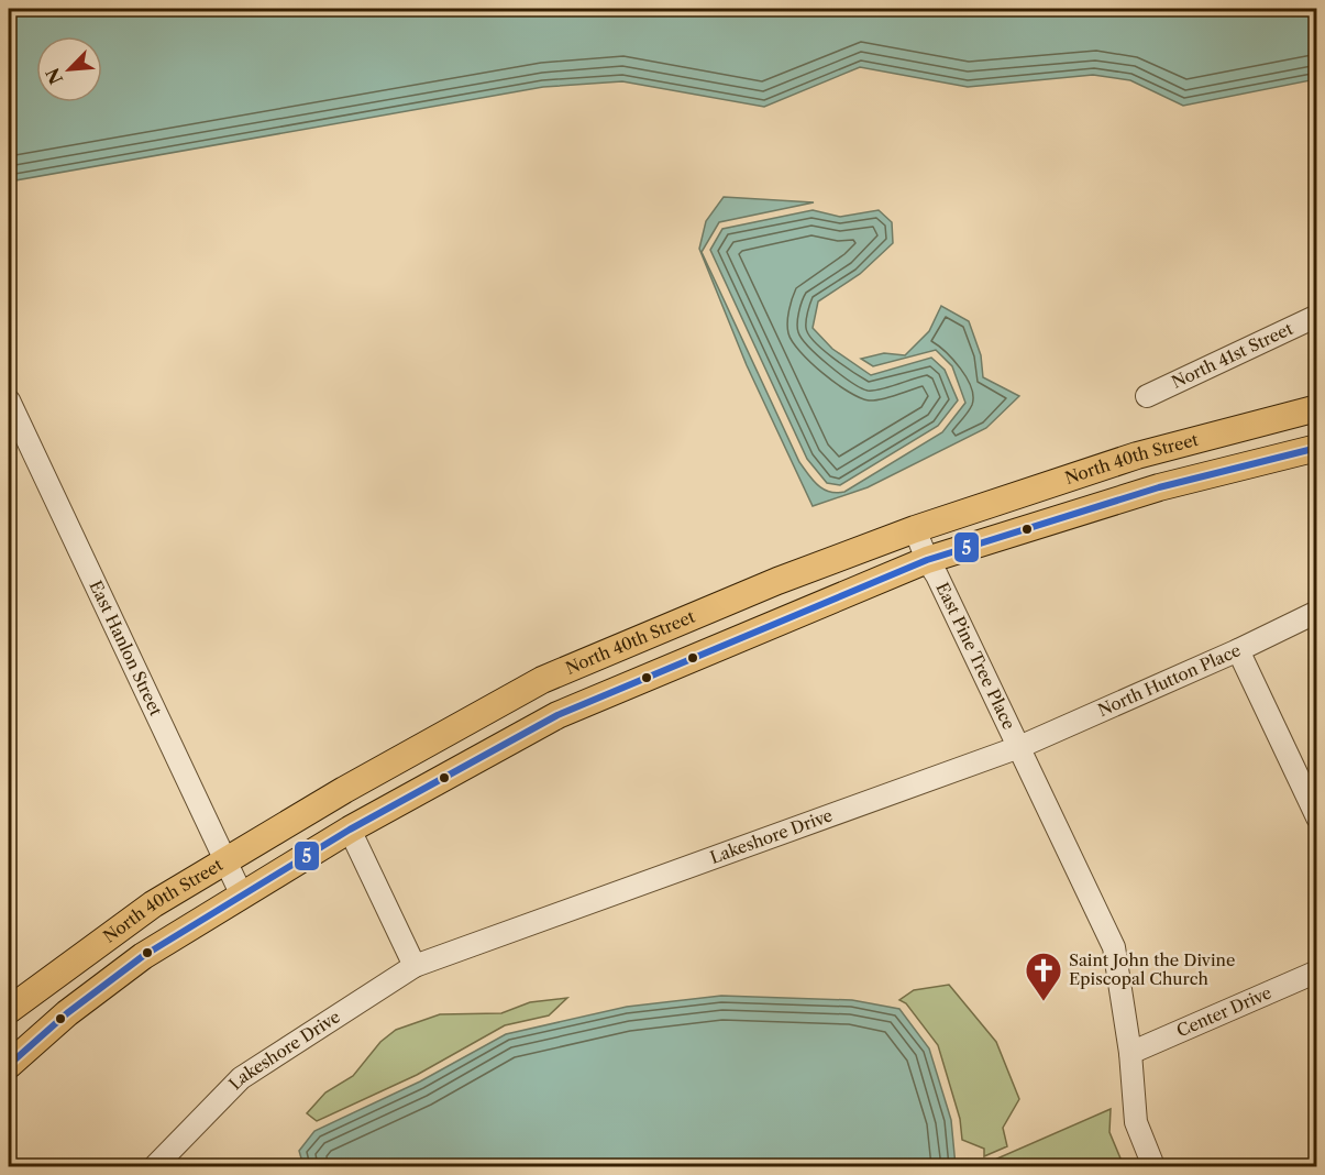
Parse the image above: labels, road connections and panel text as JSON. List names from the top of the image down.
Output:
{
  "streets": {
    "main road": ["North 40th Street"],
    "street": [
      "North 41st Street",
      "East Hanlon Street",
      "East Pine Tree Place",
      "North Hutton Place",
      "Lakeshore Drive",
      "Center Drive"
    ]
  },
  "crossings": [
    ["North 40th Street", "East Hanlon Street"],
    ["North 40th Street", "East Pine Tree Place"],
    ["East Pine Tree Place", "North Hutton Place"],
    ["East Pine Tree Place", "Lakeshore Drive"],
    ["North Hutton Place", "Lakeshore Drive"]
  ],
  "places": {
    "church": ["Saint John the Divine Episcopal Church"]
  },
  "lines": ["transit line 5"],
  "north": "bottom left"
}
